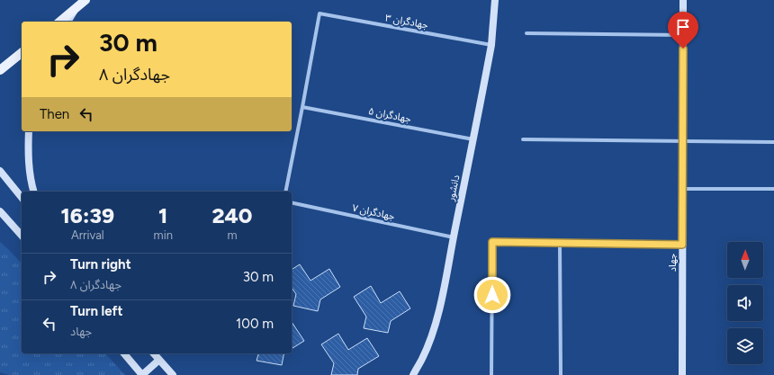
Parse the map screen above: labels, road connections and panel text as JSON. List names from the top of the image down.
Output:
{
  "streets": {
    "street": [
      "جهادگران ۳",
      "جهادگران ۵",
      "دانشور",
      "جهادگران ۷",
      "جهاد"
    ]
  },
  "crossings": [
    ["جهادگران ۳", "جهادگران ۵"],
    ["جهادگران ۳", "دانشور"],
    ["جهادگران ۵", "دانشور"],
    ["دانشور", "جهادگران ۷"]
  ],
  "north": "top",
  "page": {
    "turn": ["30 m", "جهادگران ۸"],
    "then": "Then",
    "eta": [
      "16:39",
      "Arrival",
      "1",
      "min",
      "240",
      "m"
    ],
    "list": [
      {
        "name": "Turn right",
        "note": "جهادگران ۸",
        "value": "30 m"
      },
      {
        "name": "Turn left",
        "note": "جهاد",
        "value": "100 m"
      }
    ]
  }
}
